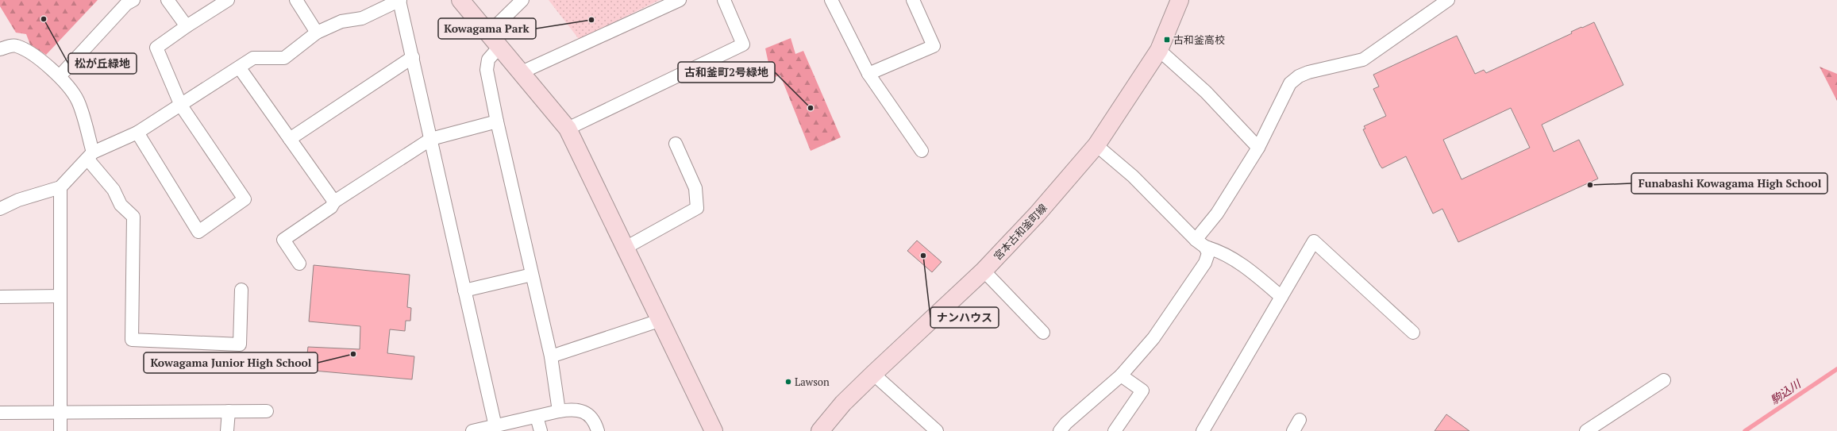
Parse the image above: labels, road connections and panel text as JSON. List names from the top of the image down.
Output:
{
  "streets": {
    "street": ["宮本古和釜町線"]
  },
  "water": ["駒込川"],
  "places": {
    "other": [
      "松が丘緑地",
      "Kowagama Park",
      "古和釜町2号緑地",
      "Funabashi Kowagama High School",
      "ナンハウス",
      "Kowagama Junior High School",
      "Lawson"
    ],
    "transit": ["古和釜高校"]
  }
}
